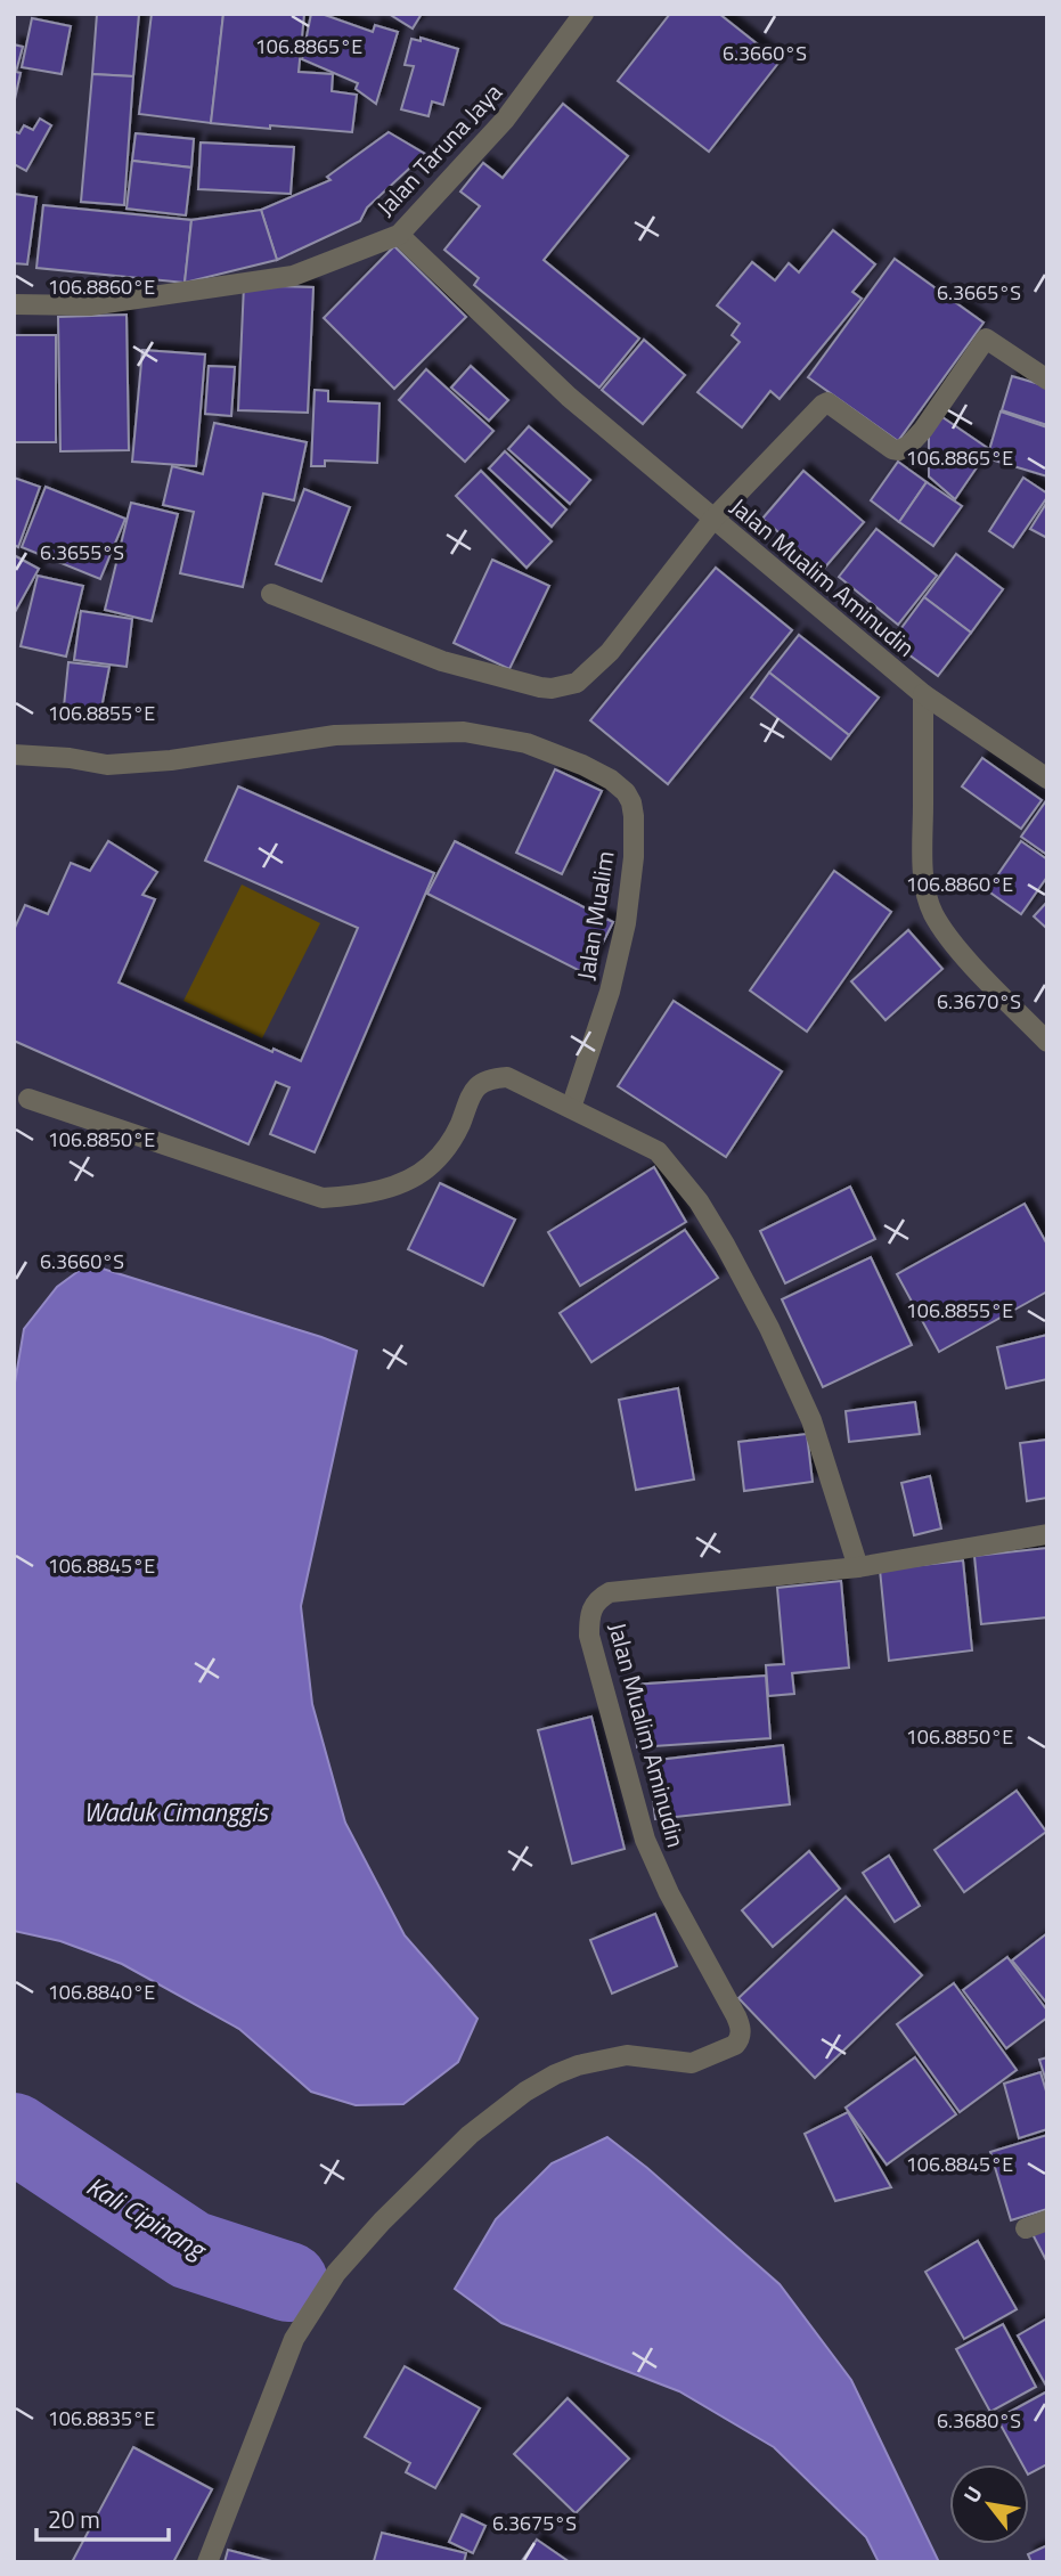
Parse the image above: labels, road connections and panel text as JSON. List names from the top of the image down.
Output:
{
  "streets": {
    "street": ["Jalan Taruna Jaya", "Jalan Mualim Aminudin", "Jalan Mualim"]
  },
  "crossings": [
    ["Jalan Taruna Jaya", "Jalan Mualim Aminudin"]
  ],
  "water": ["Waduk Cimanggis", "Kali Cipinang"],
  "scale_bar": "20 m",
  "north": "top left",
  "coordinates": [
    "106.8865°E",
    "6.3660°S",
    "106.8860°E",
    "6.3665°S",
    "6.3655°S",
    "106.8855°E",
    "6.3670°S",
    "106.8850°E",
    "106.8845°E",
    "106.8840°E",
    "106.8835°E",
    "6.3680°S",
    "6.3675°S"
  ]
}
